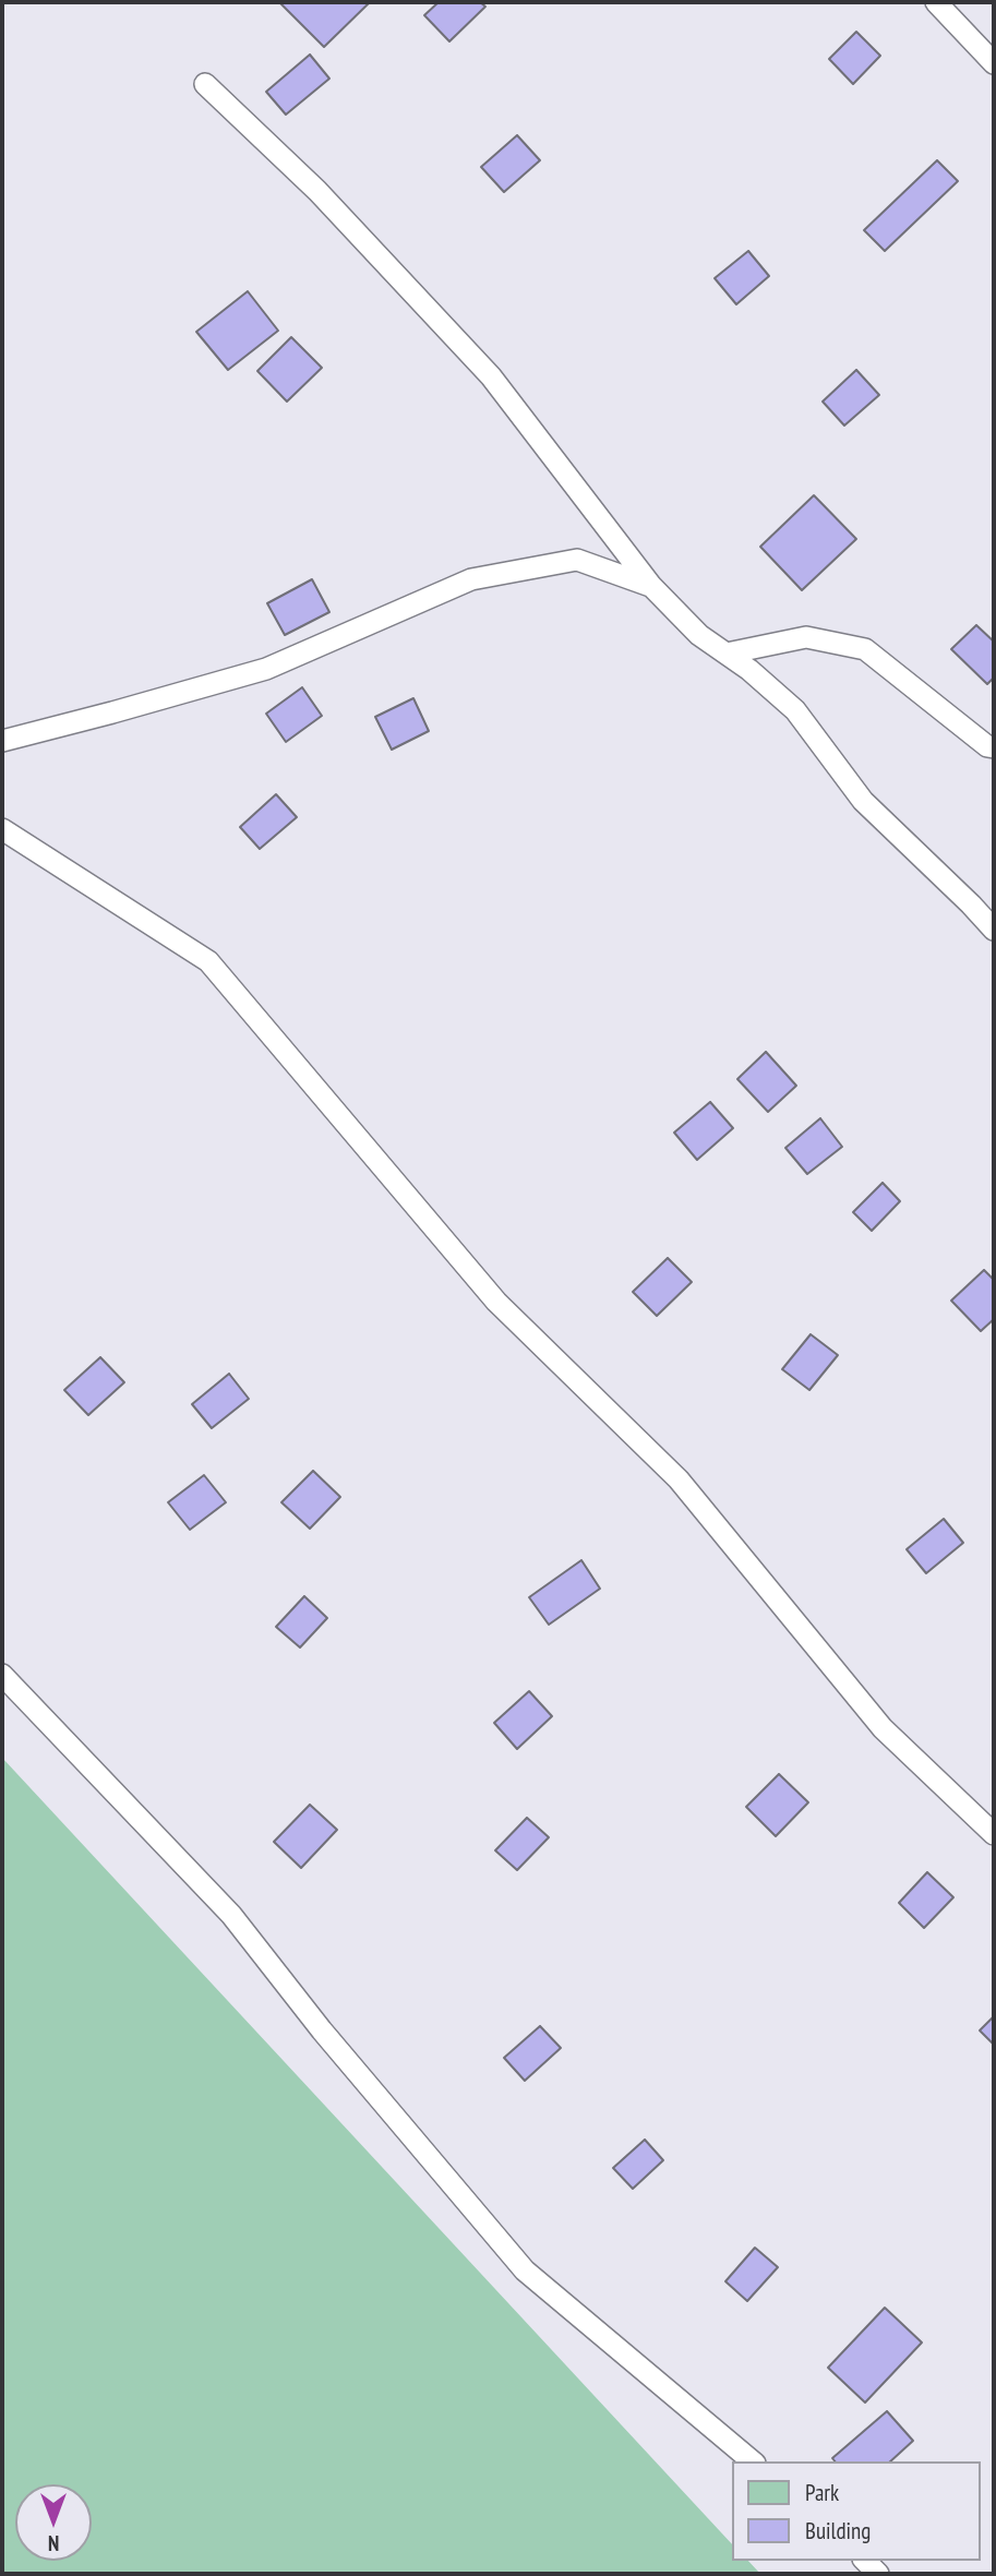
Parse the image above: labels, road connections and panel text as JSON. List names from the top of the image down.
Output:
{
  "legend": ["Park", "Building"],
  "north": "bottom"
}
